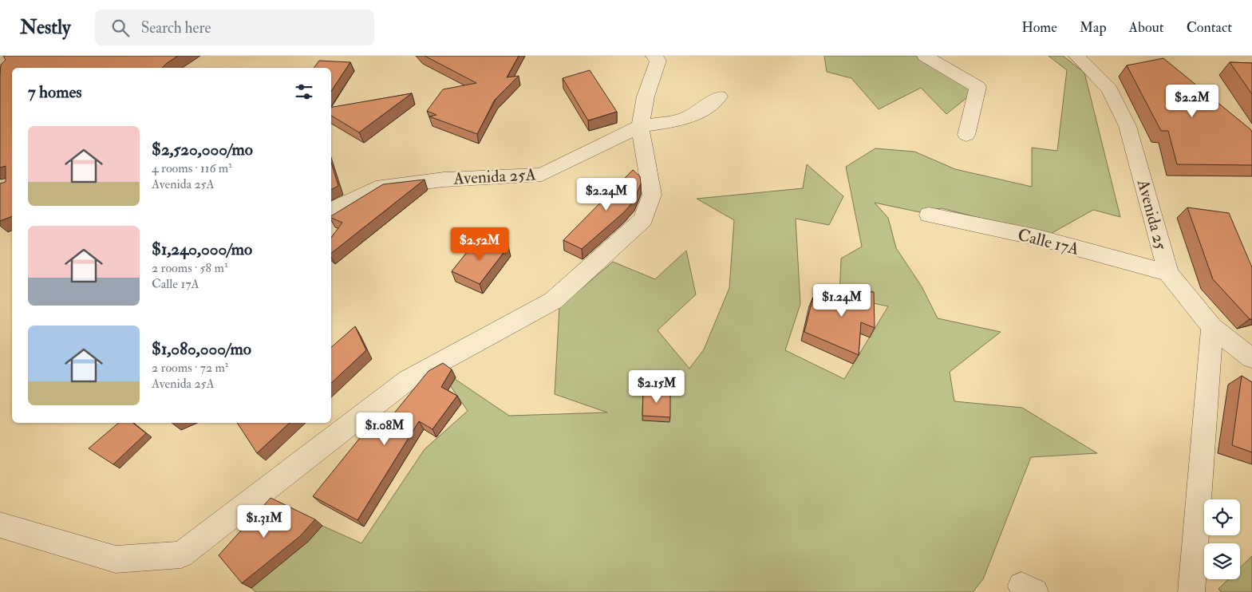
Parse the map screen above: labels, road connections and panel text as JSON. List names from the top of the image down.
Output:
{
  "streets": {
    "street": ["Avenida 25A", "Avenida 25", "Calle 17A"]
  },
  "crossings": [
    ["Avenida 25", "Calle 17A"]
  ],
  "page": {
    "header": "Nestly",
    "search": "Search here",
    "nav": [
      "Home",
      "Map",
      "About",
      "Contact"
    ],
    "heading": "7 homes",
    "price": [
      "$2.2M",
      "$2.24M",
      "$2.52M",
      "$1.24M",
      "$2.15M",
      "$1.08M",
      "$1.31M"
    ],
    "list": [
      {
        "name": "$2,520,000/mo",
        "note": "4 rooms · 116 m² · Avenida 25A"
      },
      {
        "name": "$1,240,000/mo",
        "note": "2 rooms · 58 m² · Calle 17A"
      },
      {
        "name": "$1,080,000/mo",
        "note": "2 rooms · 72 m² · Avenida 25A"
      }
    ]
  }
}
